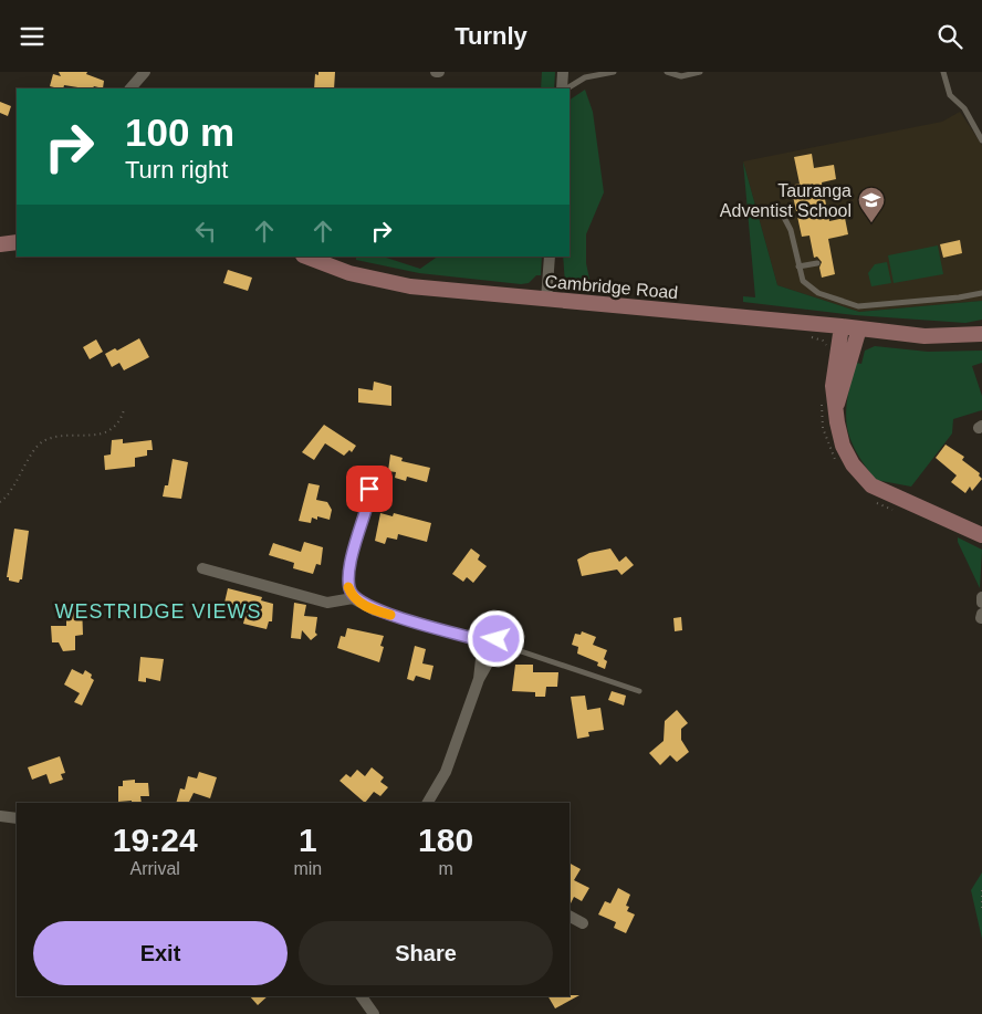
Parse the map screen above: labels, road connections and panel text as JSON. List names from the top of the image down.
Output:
{
  "streets": {
    "main road": ["Cambridge Road"]
  },
  "districts": ["WESTRIDGE VIEWS"],
  "places": {
    "school or university": ["Tauranga Adventist School"]
  },
  "page": {
    "header": "Turnly",
    "turn": ["100 m", "Turn right"],
    "eta": [
      "19:24",
      "Arrival",
      "1",
      "min",
      "180",
      "m"
    ],
    "buttons": ["Exit", "Share"]
  }
}
